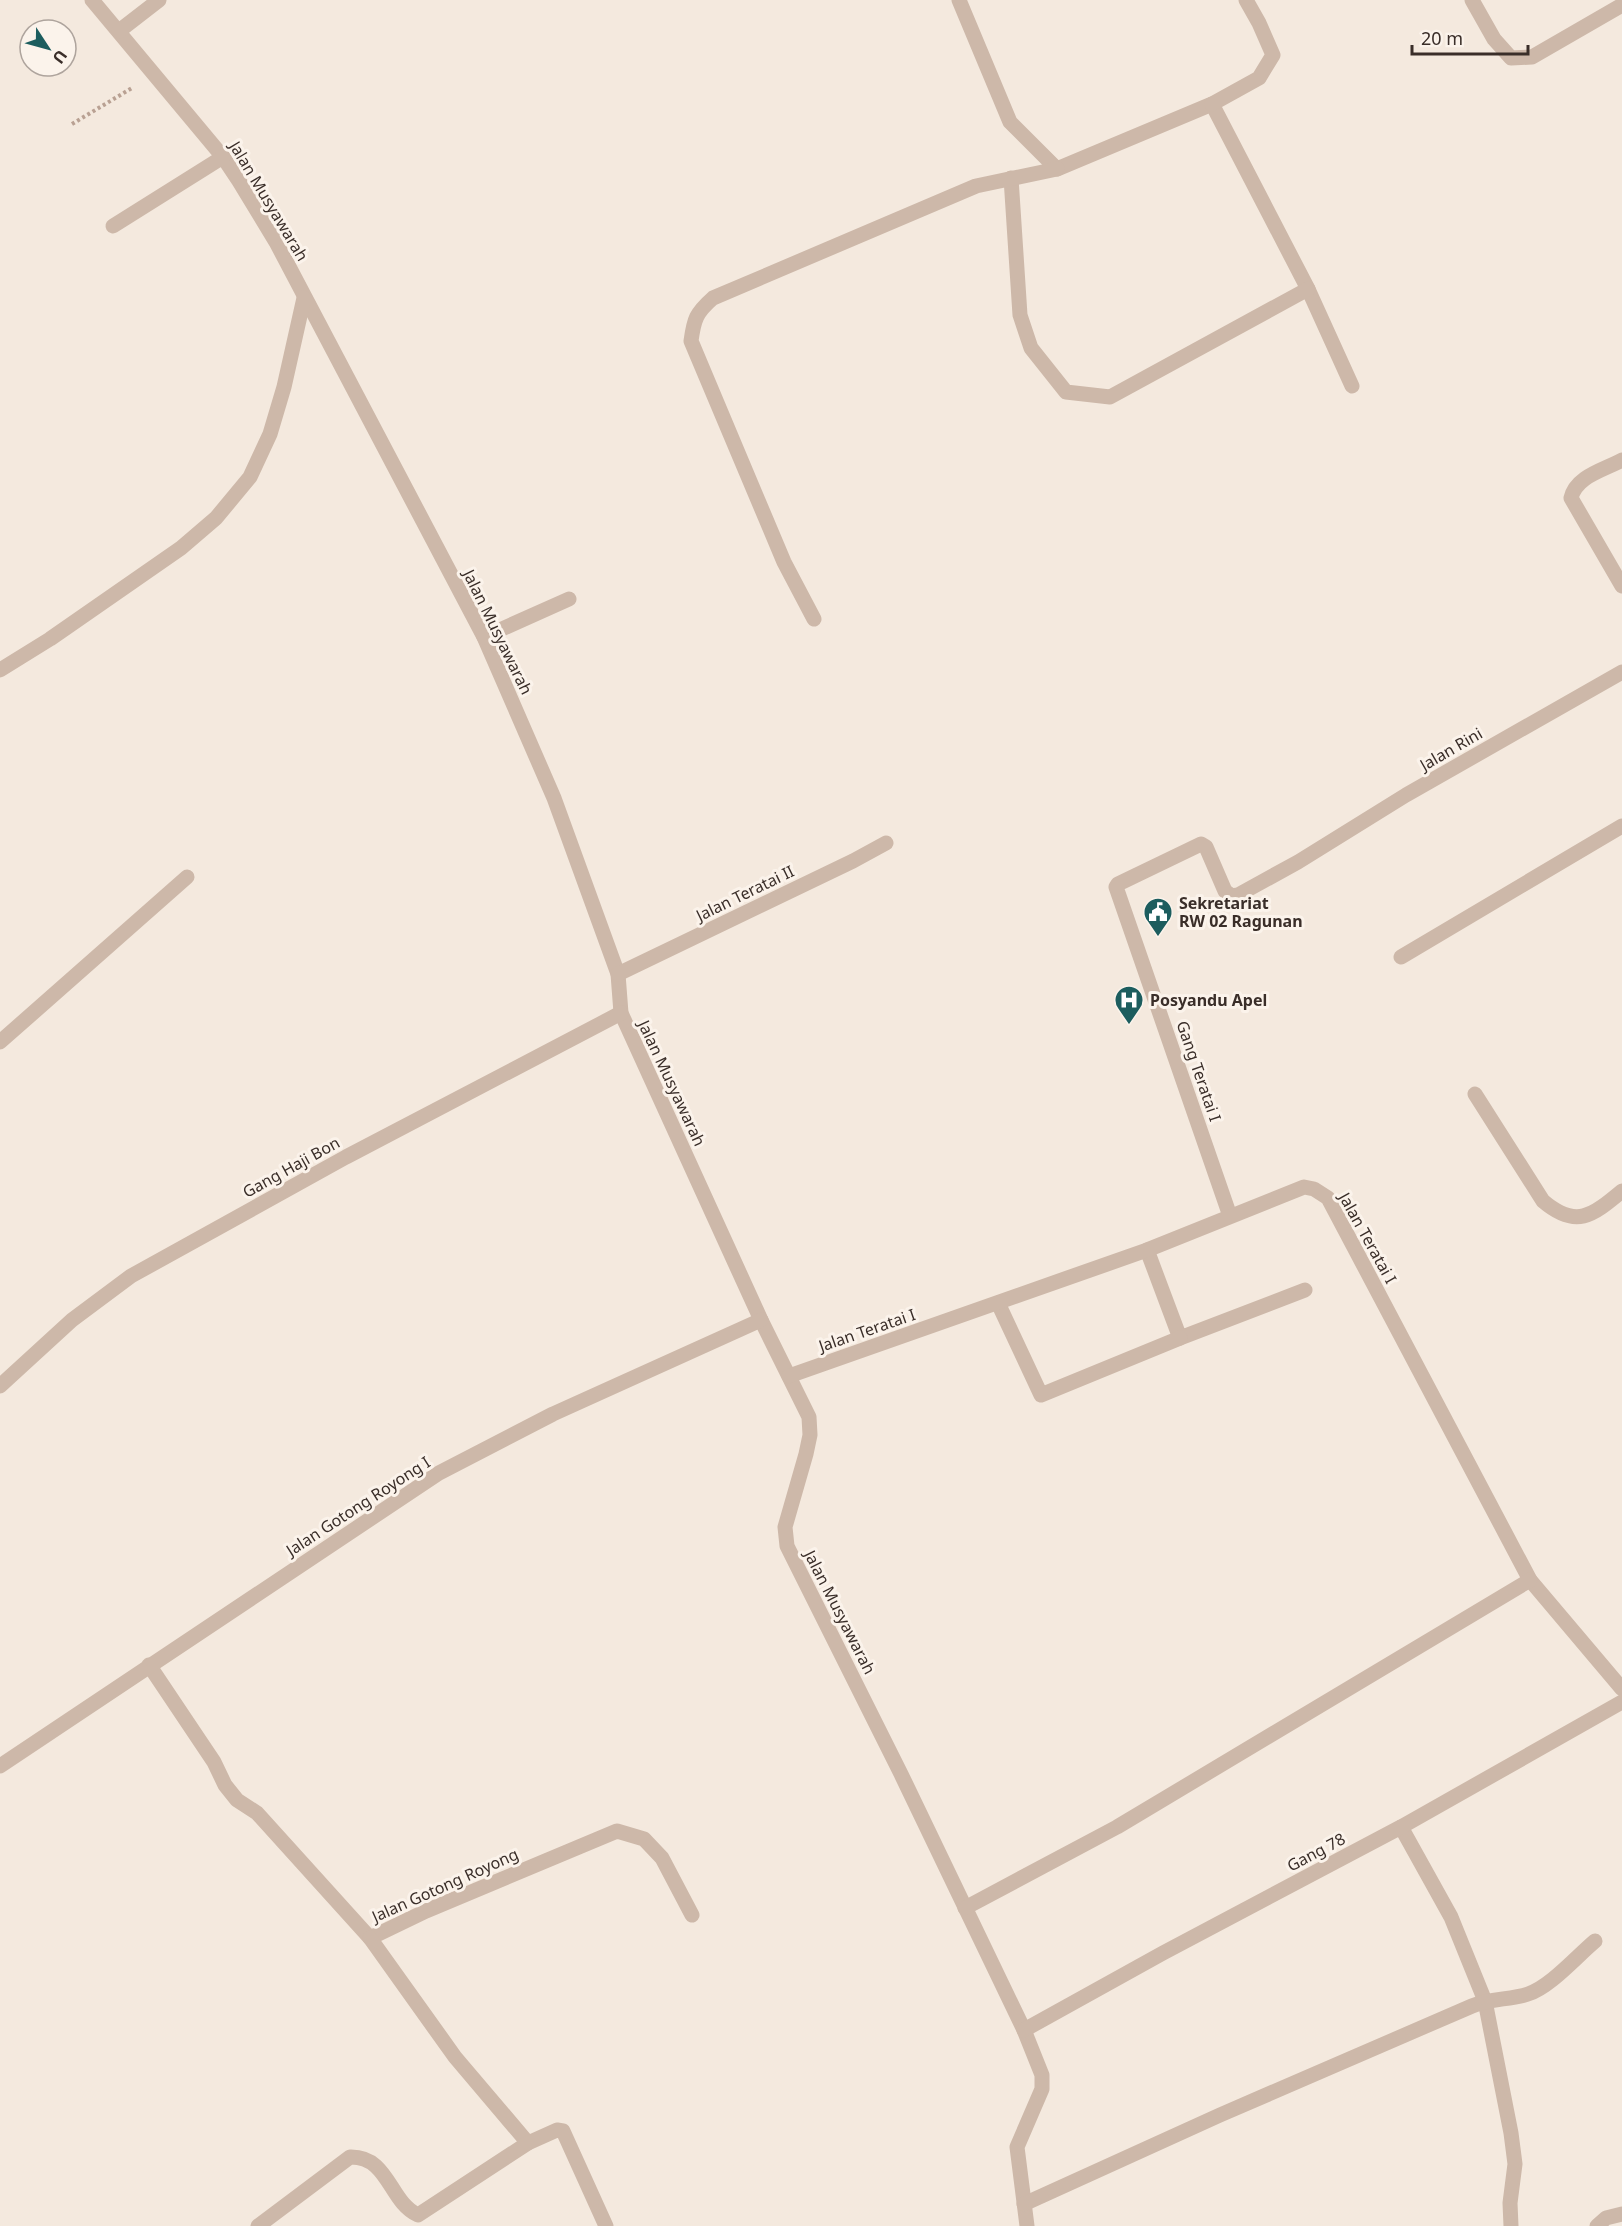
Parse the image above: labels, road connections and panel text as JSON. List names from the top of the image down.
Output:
{
  "streets": {
    "street": [
      "Jalan Musyawarah",
      "Jalan Rini",
      "Jalan Teratai II",
      "Gang Teratai I",
      "Gang Haji Bon",
      "Jalan Teratai I",
      "Jalan Gotong Royong I",
      "Gang 78",
      "Jalan Gotong Royong"
    ]
  },
  "crossings": [
    ["Jalan Musyawarah", "Jalan Teratai II"],
    ["Jalan Musyawarah", "Gang Haji Bon"],
    ["Jalan Musyawarah", "Jalan Teratai I"],
    ["Jalan Musyawarah", "Jalan Gotong Royong I"],
    ["Jalan Musyawarah", "Gang 78"],
    ["Jalan Rini", "Gang Teratai I"],
    ["Gang Teratai I", "Jalan Teratai I"],
    ["Jalan Gotong Royong I", "Jalan Gotong Royong"]
  ],
  "places": {
    "public building": ["Sekretariat RW 02 Ragunan"],
    "hospital": ["Posyandu Apel"]
  },
  "scale_bar": "20 m",
  "north": "bottom right"
}
